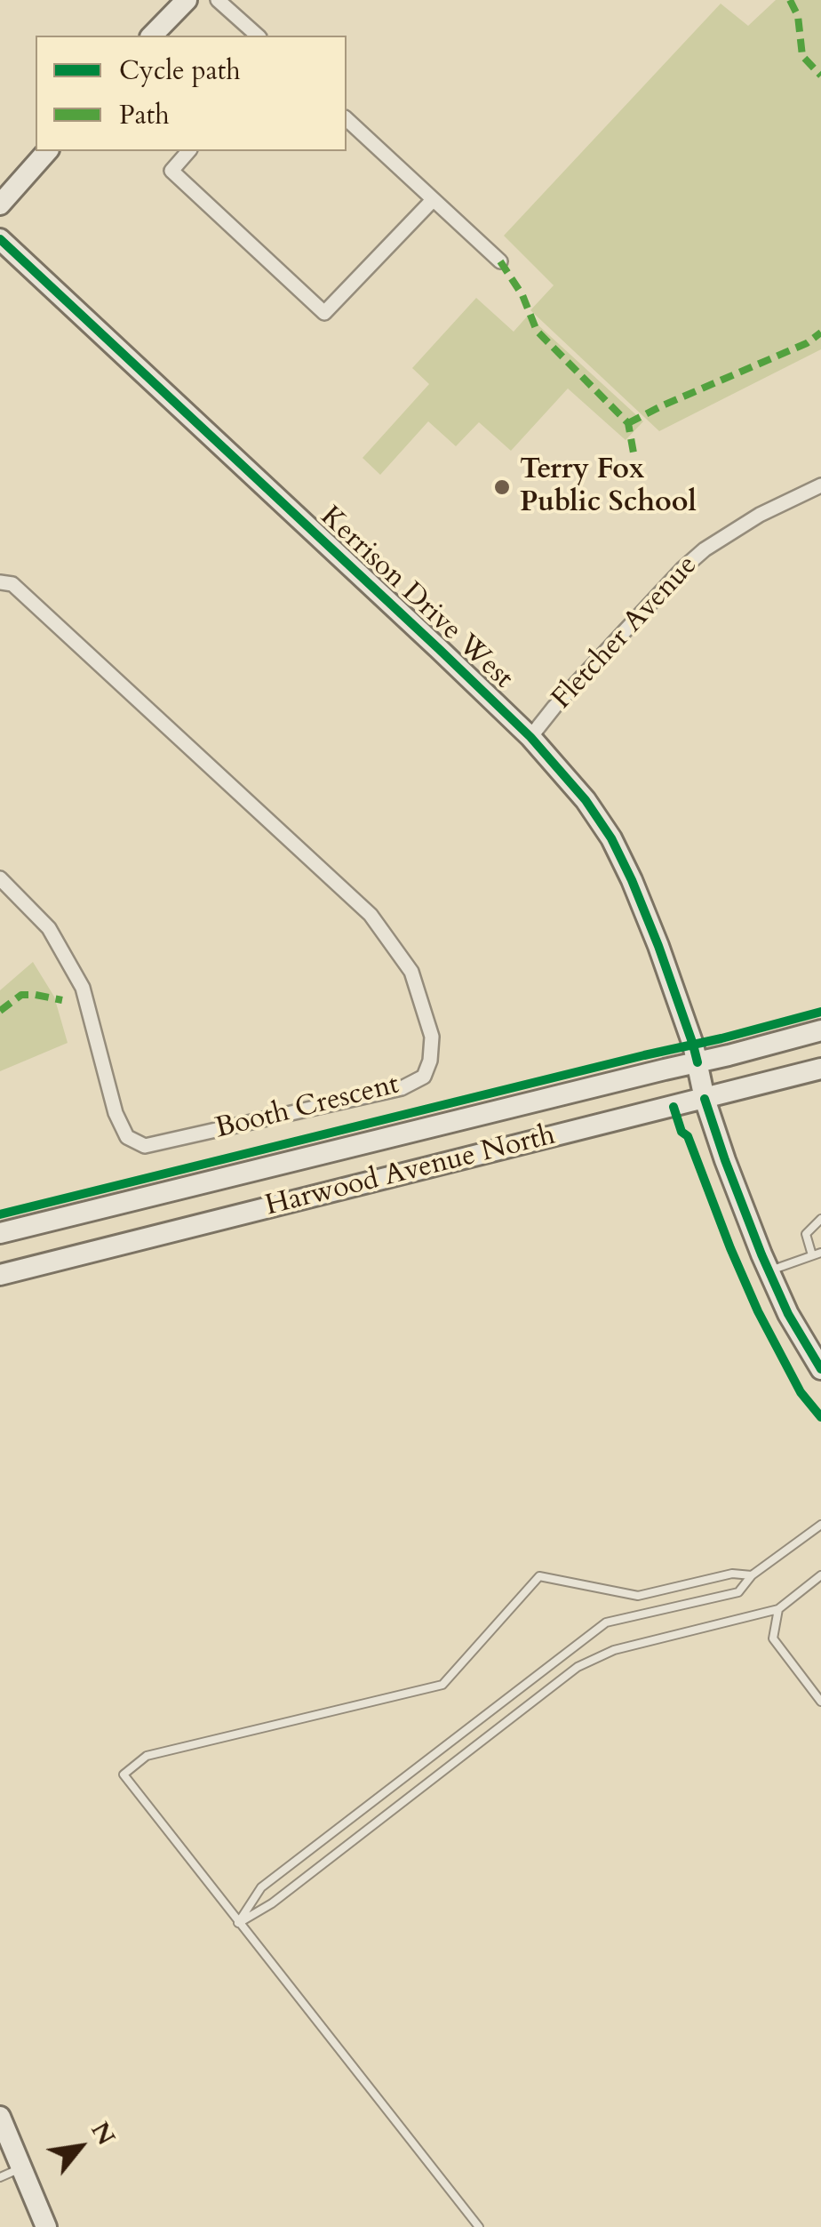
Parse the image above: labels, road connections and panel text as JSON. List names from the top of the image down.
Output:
{
  "streets": {
    "street": [
      "Kerrison Drive West",
      "Fletcher Avenue",
      "Booth Crescent",
      "Harwood Avenue North"
    ]
  },
  "crossings": [
    ["Kerrison Drive West", "Fletcher Avenue"],
    ["Kerrison Drive West", "Harwood Avenue North"]
  ],
  "places": ["Terry Fox Public School"],
  "legend": ["Cycle path", "Path"],
  "north": "top right"
}
